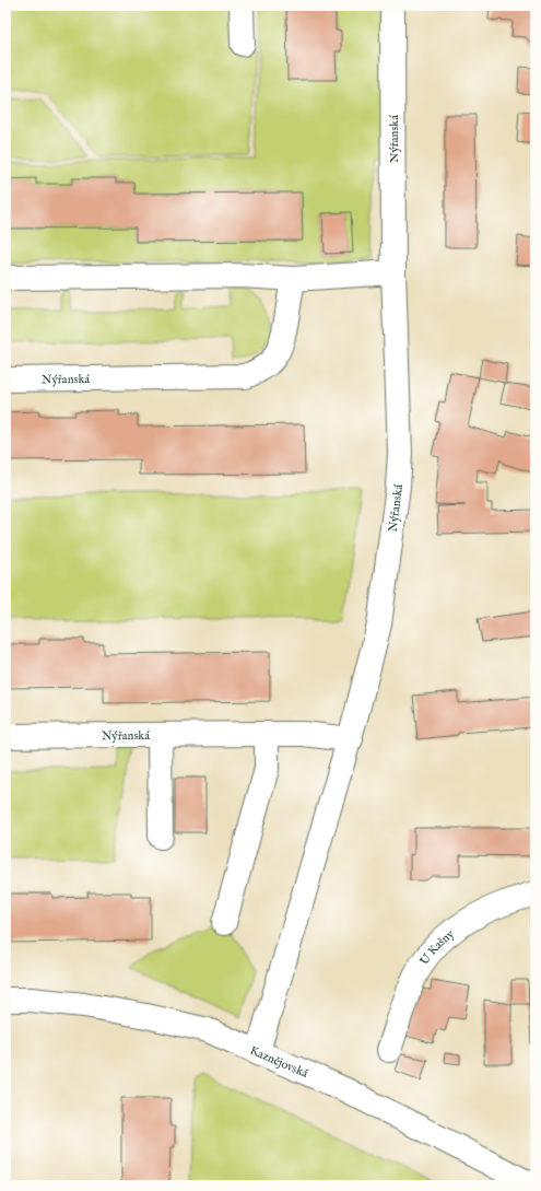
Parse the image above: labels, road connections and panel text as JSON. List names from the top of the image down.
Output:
{
  "streets": {
    "street": ["Nýřanská", "U Kašny", "Kaznějovská"]
  },
  "crossings": [
    ["Nýřanská", "Kaznějovská"]
  ]
}
